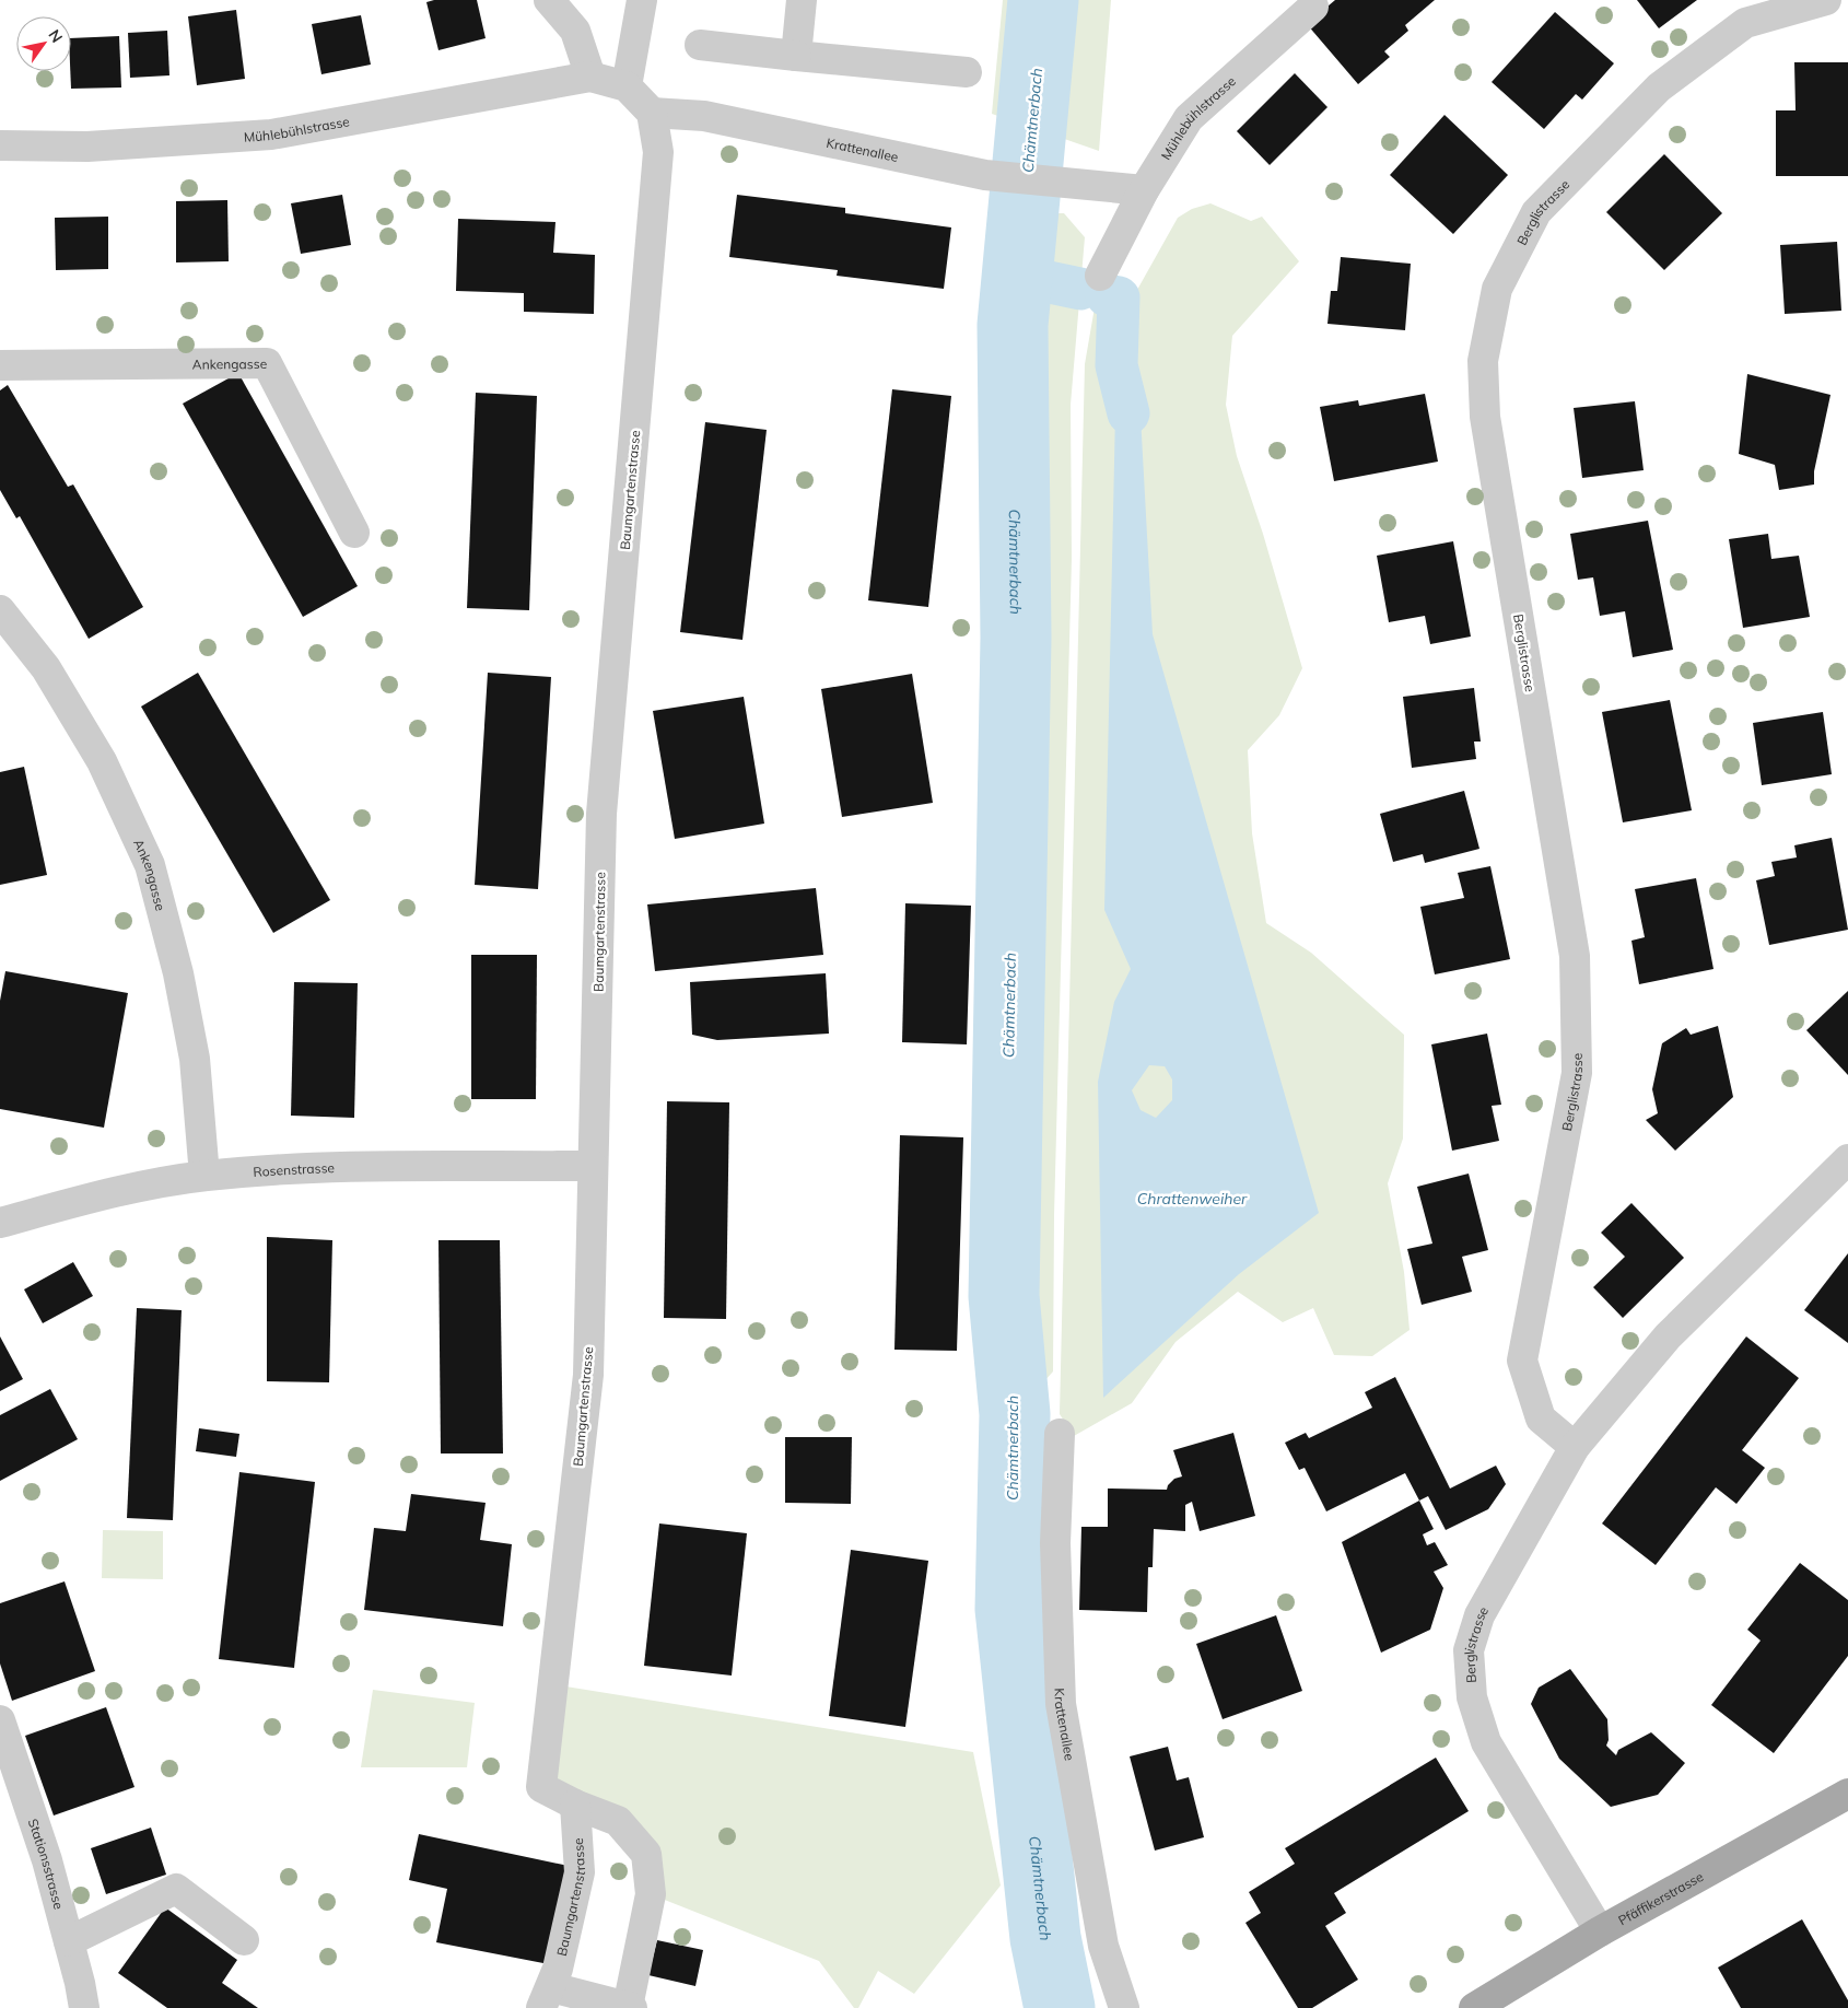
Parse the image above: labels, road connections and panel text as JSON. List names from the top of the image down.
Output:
{
  "streets": {
    "main road": ["Pfäffikerstrasse"],
    "street": [
      "Mühlebühlstrasse",
      "Krattenallee",
      "Berglistrasse",
      "Ankengasse",
      "Baumgartenstrasse",
      "Rosenstrasse",
      "Stationsstrasse"
    ]
  },
  "crossings": [
    ["Mühlebühlstrasse", "Krattenallee"],
    ["Krattenallee", "Baumgartenstrasse"],
    ["Berglistrasse", "Pfäffikerstrasse"],
    ["Ankengasse", "Rosenstrasse"],
    ["Baumgartenstrasse", "Rosenstrasse"]
  ],
  "water": ["Chämtnerbach", "Chrattenweiher"],
  "north": "top right"
}
